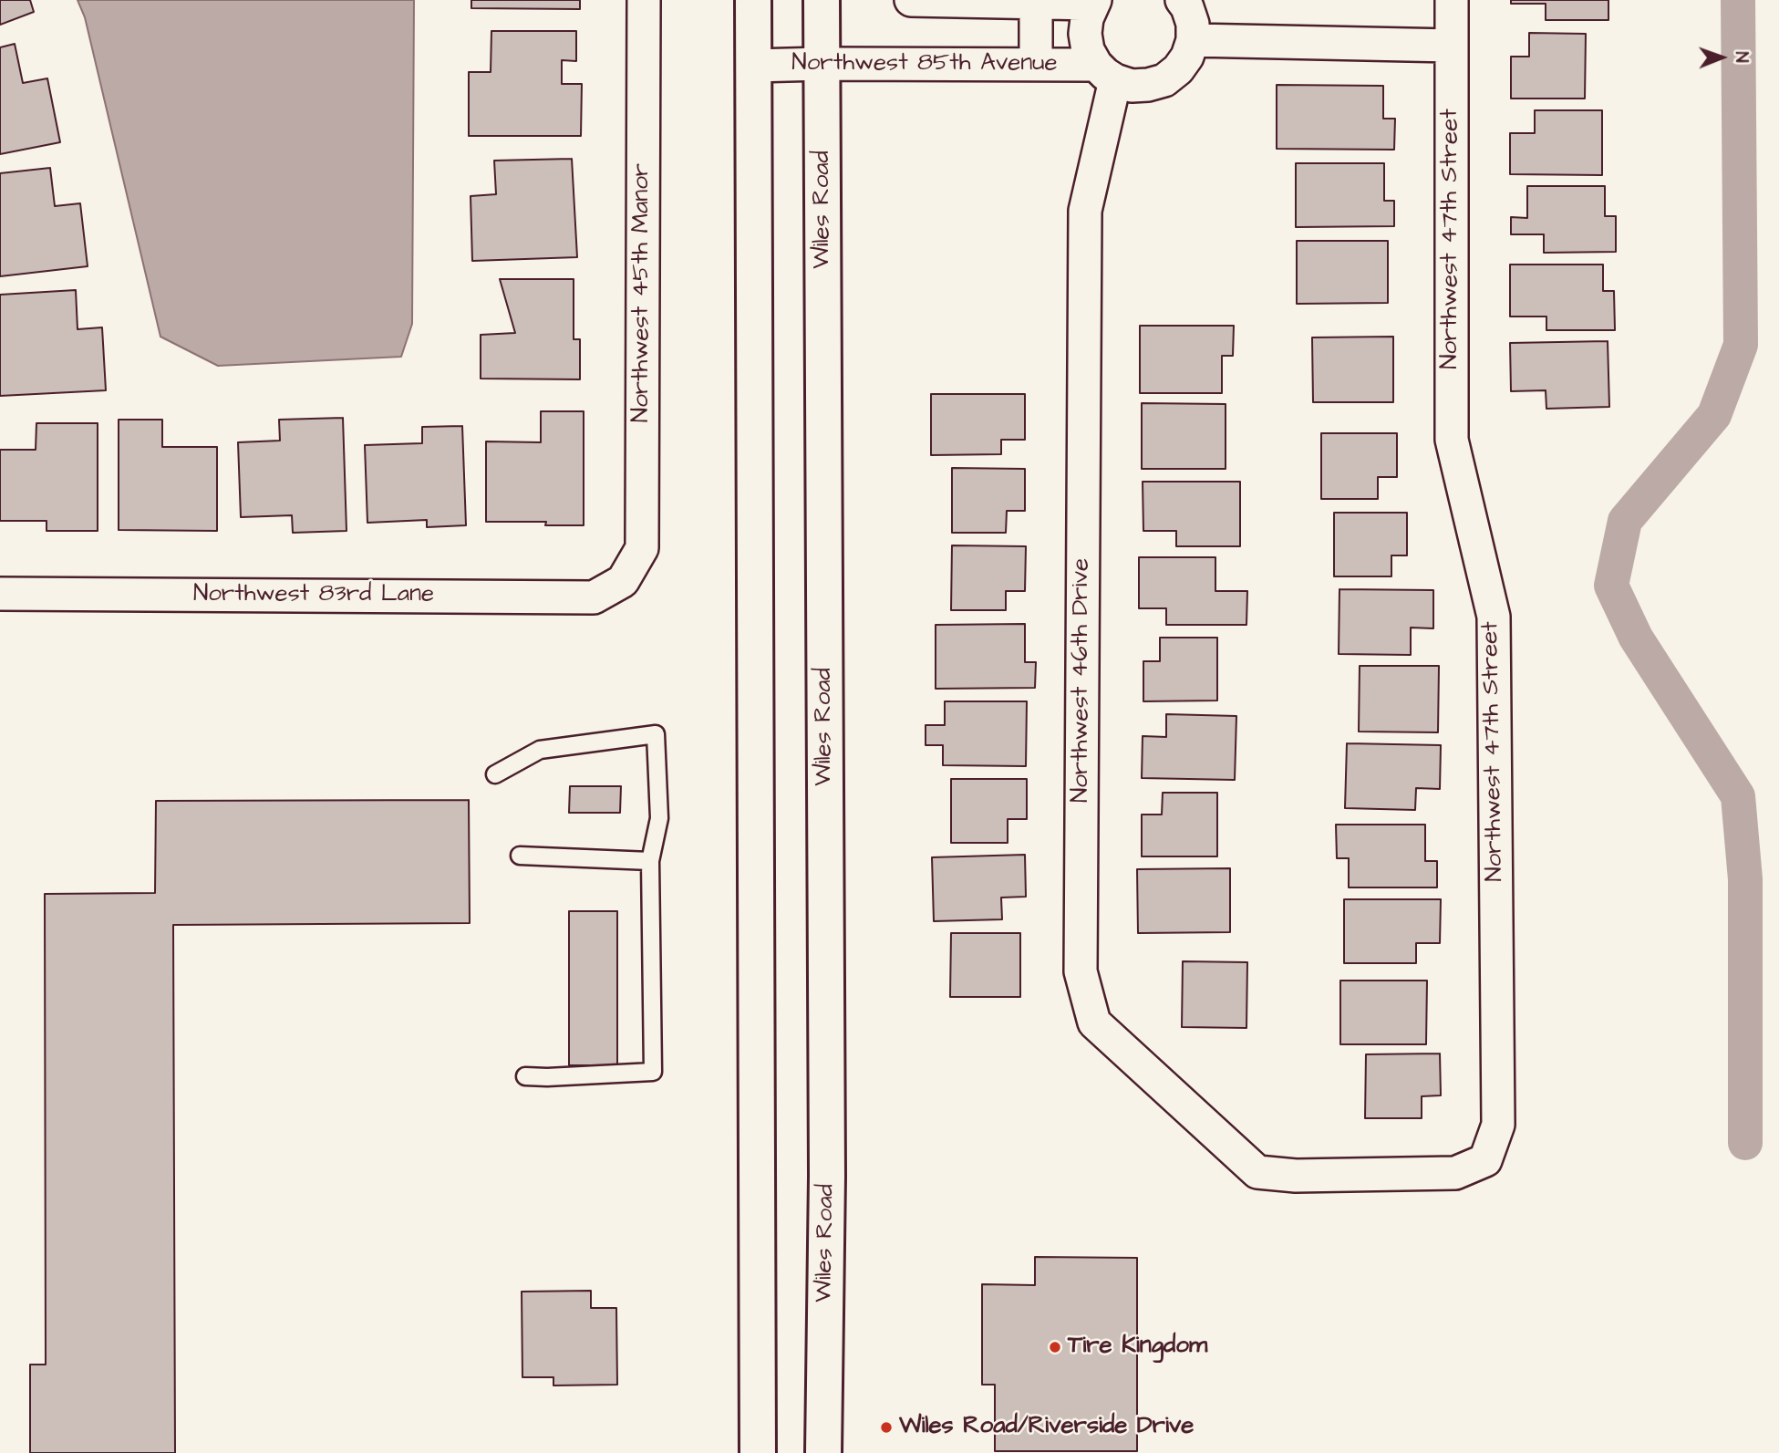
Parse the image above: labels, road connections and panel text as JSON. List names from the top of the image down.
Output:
{
  "streets": {
    "main road": ["Wiles Road"],
    "street": [
      "Northwest 85th Avenue",
      "Northwest 47th Street",
      "Northwest 45th Manor",
      "Northwest 83rd Lane",
      "Northwest 46th Drive"
    ]
  },
  "crossings": [
    ["Northwest 85th Avenue", "Wiles Road"],
    ["Northwest 85th Avenue", "Northwest 46th Drive"],
    ["Northwest 47th Street", "Northwest 46th Drive"],
    ["Northwest 45th Manor", "Northwest 83rd Lane"]
  ],
  "places": ["Tire Kingdom", "Wiles Road/Riverside Drive"],
  "north": "right"
}
